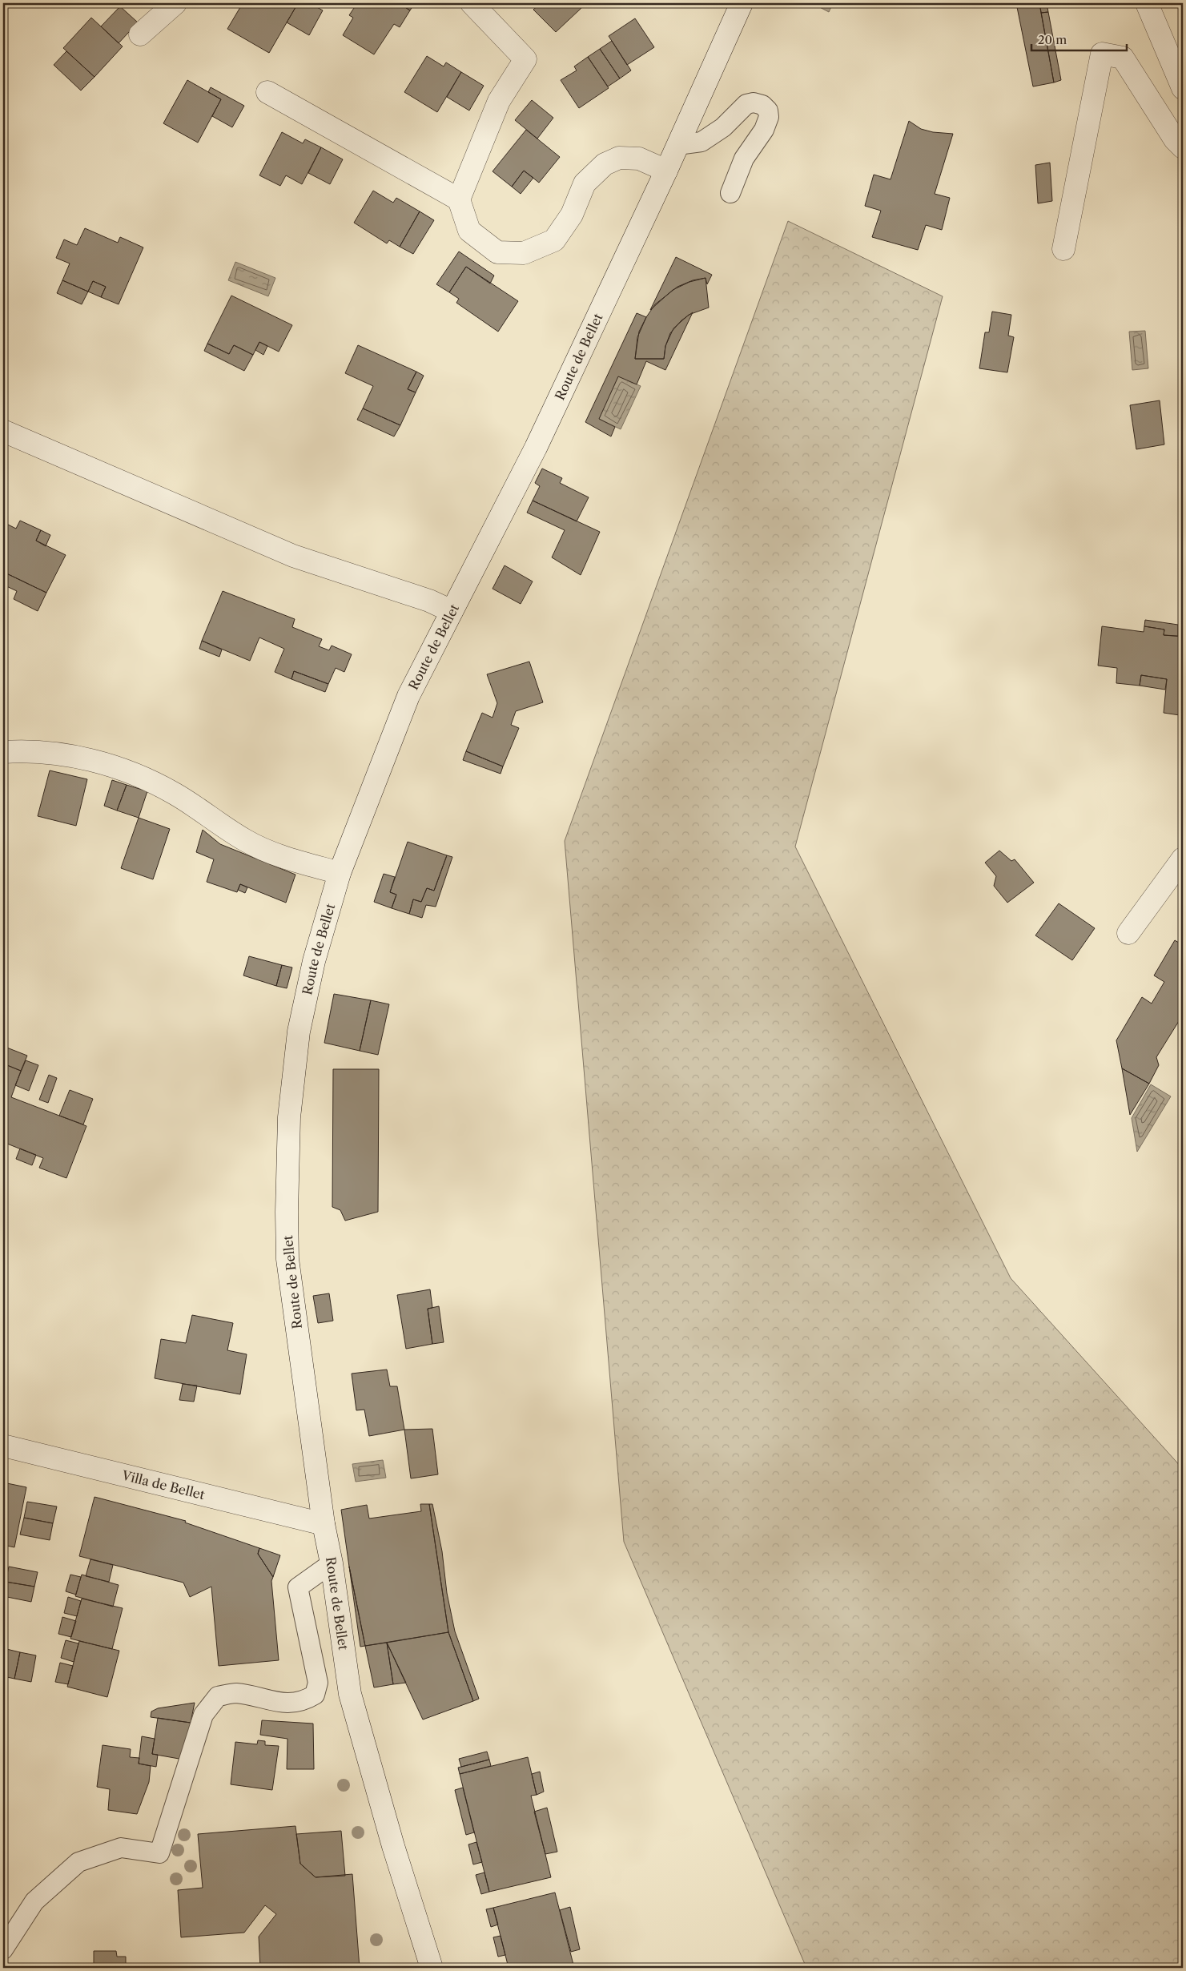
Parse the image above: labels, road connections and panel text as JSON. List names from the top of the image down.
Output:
{
  "streets": {
    "street": ["Route de Bellet", "Villa de Bellet"]
  },
  "crossings": [
    ["Route de Bellet", "Villa de Bellet"]
  ],
  "scale_bar": "20 m"
}
